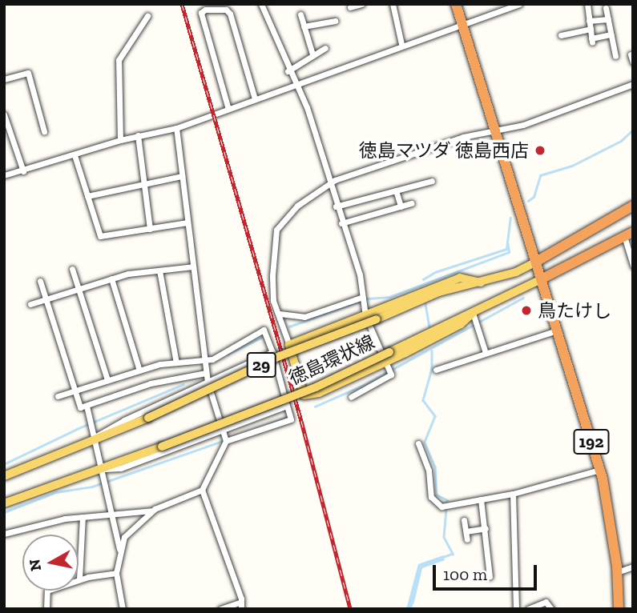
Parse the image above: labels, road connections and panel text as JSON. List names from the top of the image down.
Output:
{
  "streets": {
    "highway": ["192"],
    "main road": ["徳島環状線", "29"]
  },
  "crossings": [
    ["徳島環状線", "192"]
  ],
  "places": ["徳島マツダ 徳島西店", "鳥たけし"],
  "scale_bar": "100 m",
  "north": "left"
}
